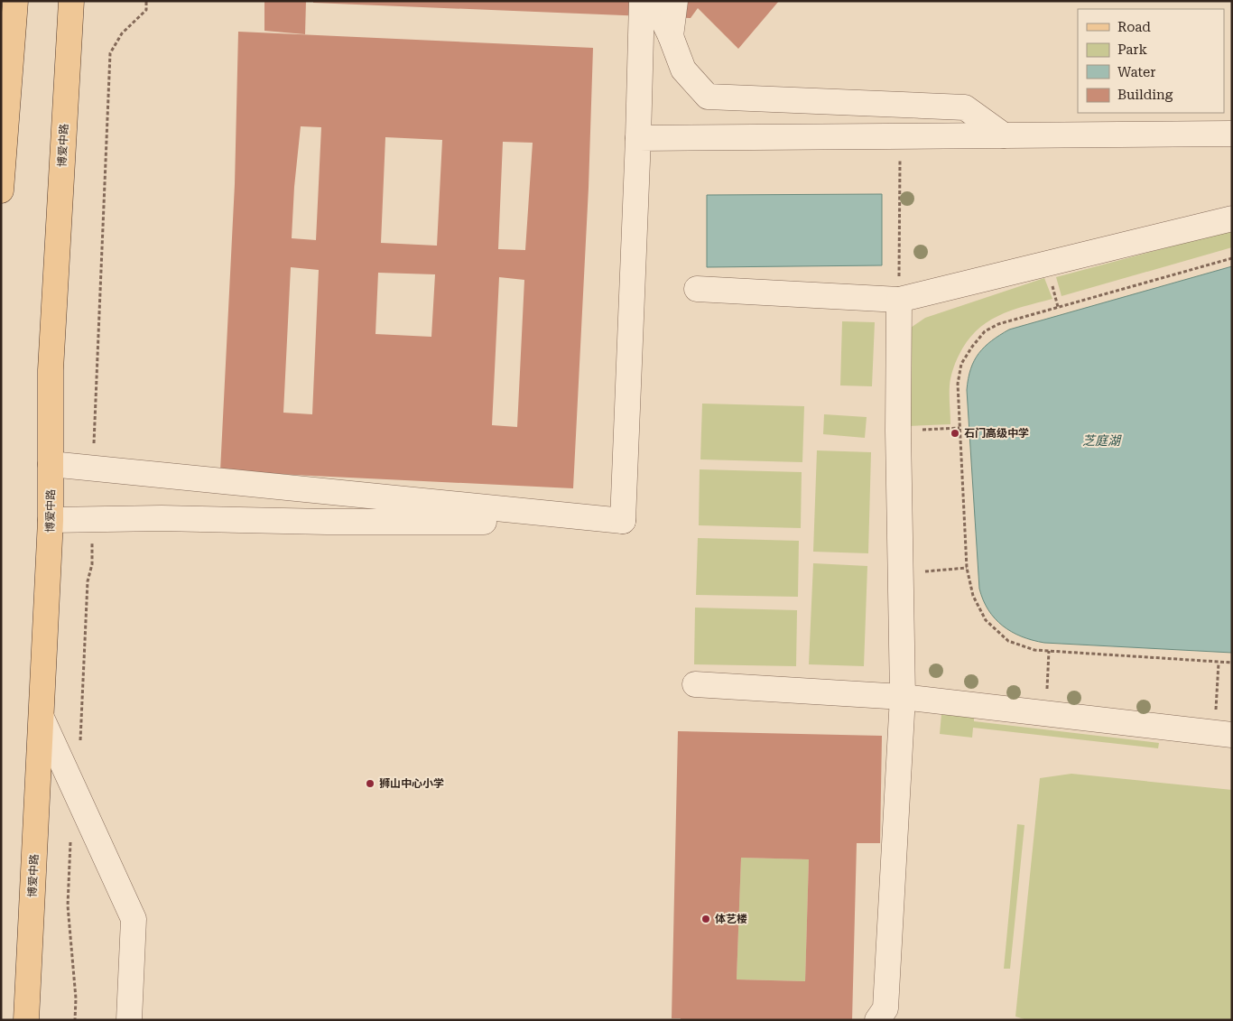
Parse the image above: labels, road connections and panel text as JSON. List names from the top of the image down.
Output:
{
  "streets": {
    "main road": ["博爱中路"]
  },
  "water": ["芝庭湖"],
  "places": ["石门高级中学", "狮山中心小学", "体艺楼"],
  "legend": [
    "Road",
    "Park",
    "Water",
    "Building"
  ]
}
